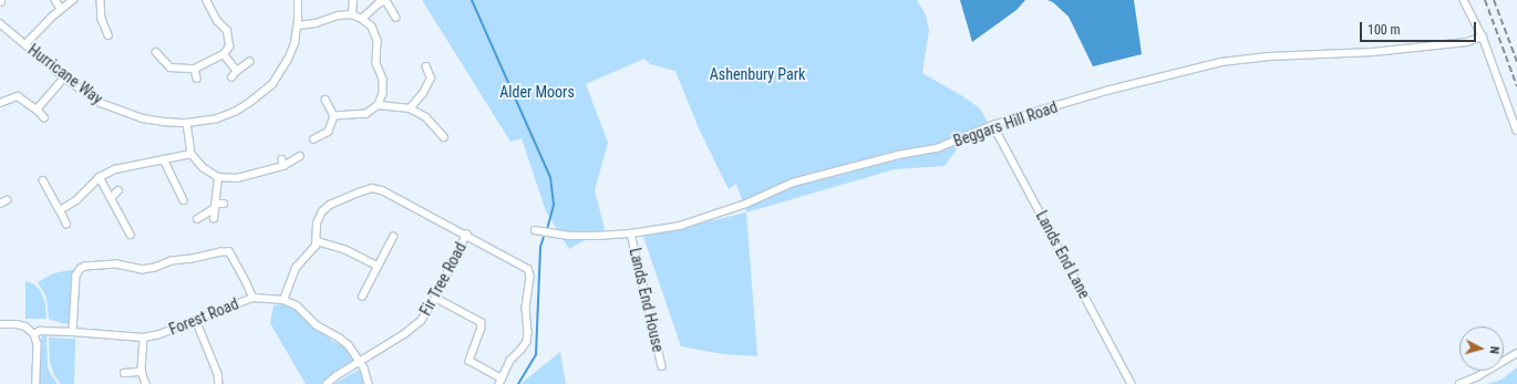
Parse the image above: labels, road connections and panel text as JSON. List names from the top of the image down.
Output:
{
  "streets": {
    "street": [
      "Hurricane Way",
      "Beggars Hill Road",
      "Lands End Lane",
      "Fir Tree Road",
      "Lands End House",
      "Forest Road"
    ]
  },
  "crossings": [
    ["Beggars Hill Road", "Lands End Lane"],
    ["Beggars Hill Road", "Lands End House"]
  ],
  "parks": ["Ashenbury Park", "Alder Moors"],
  "scale_bar": "100 m",
  "north": "right"
}
